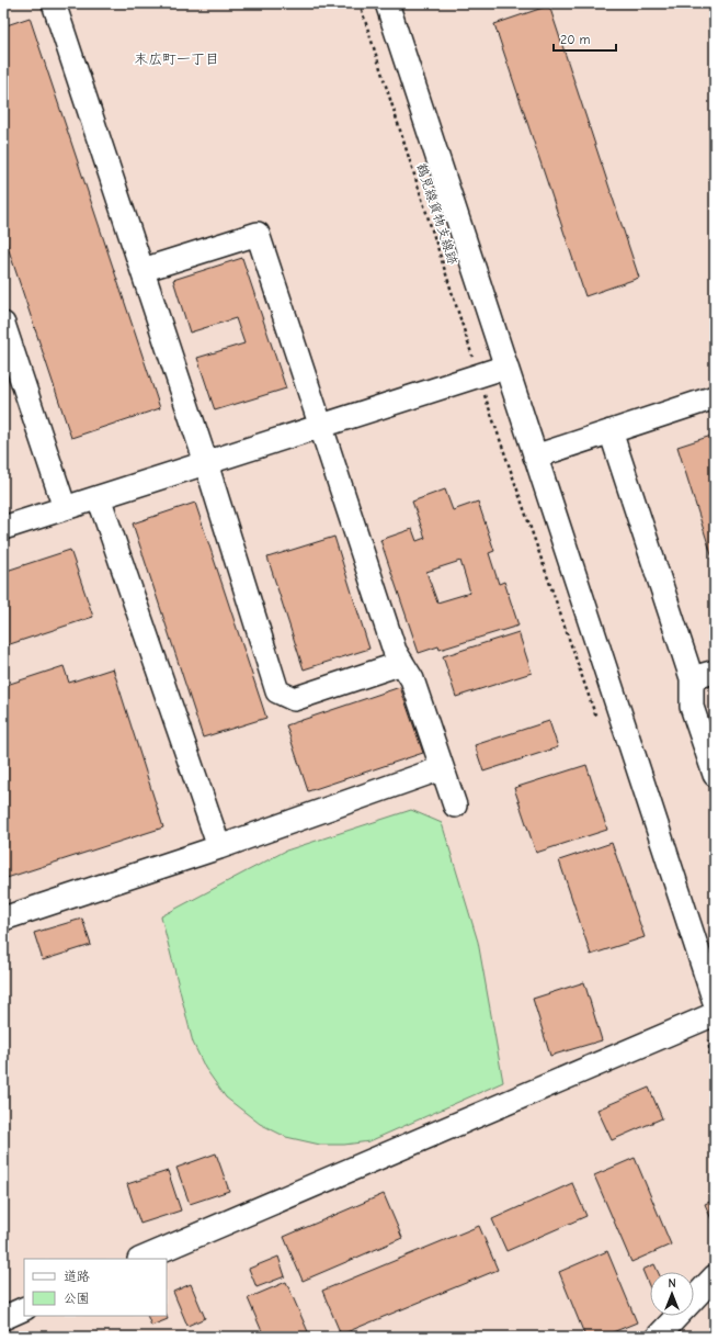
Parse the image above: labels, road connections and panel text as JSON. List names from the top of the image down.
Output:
{
  "streets": {
    "path": ["鶴見線貨物支線跡"]
  },
  "districts": ["末広町一丁目"],
  "legend": ["道路", "公園"],
  "scale_bar": "20 m",
  "north": "top"
}
